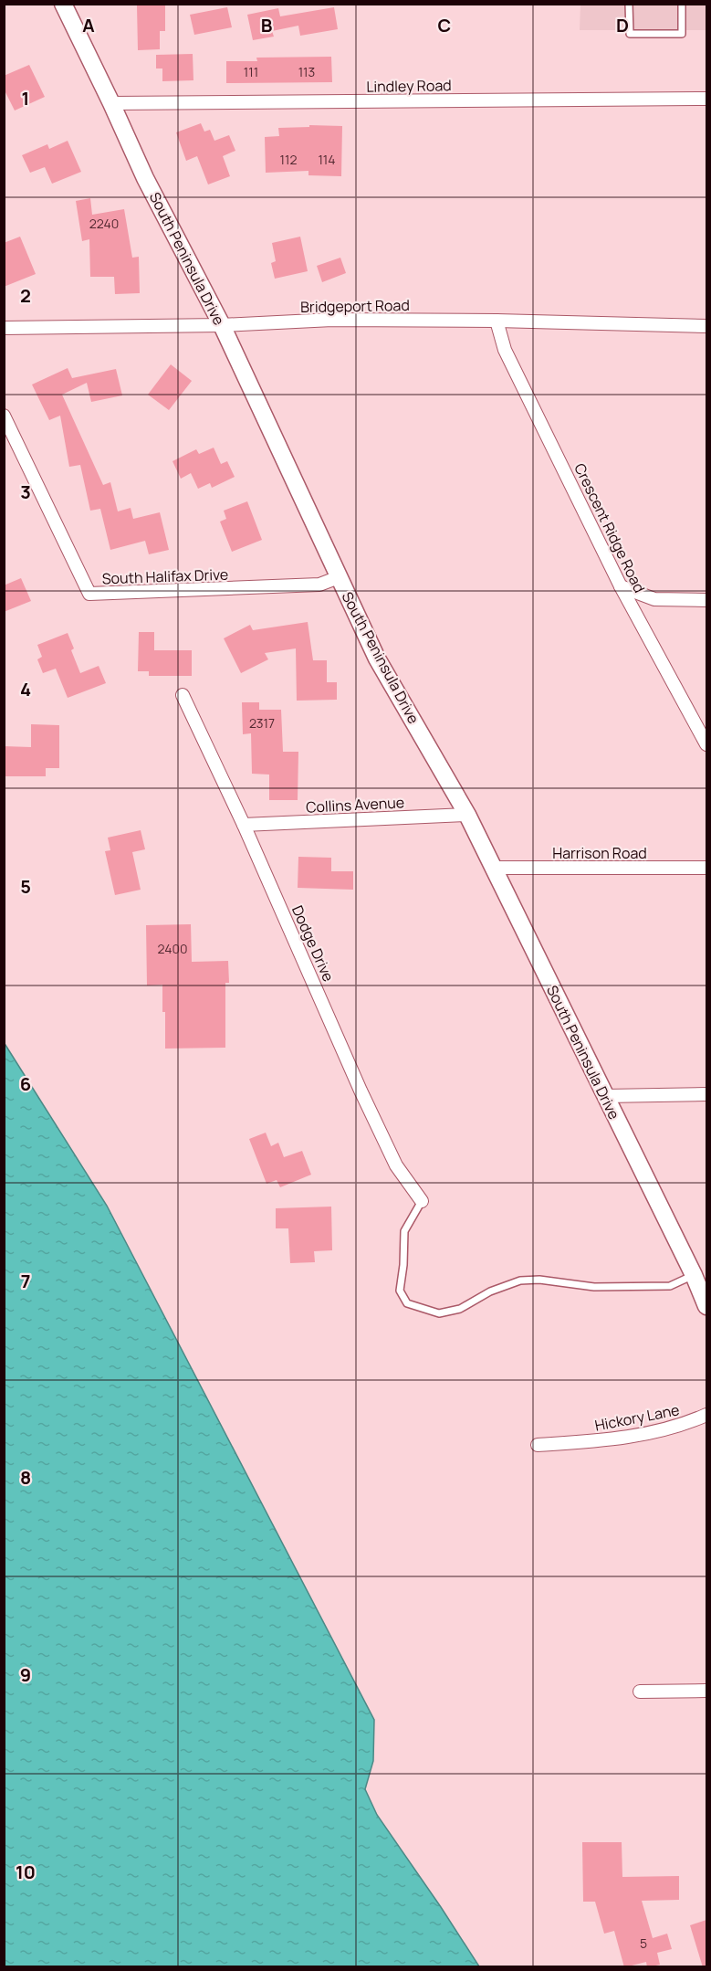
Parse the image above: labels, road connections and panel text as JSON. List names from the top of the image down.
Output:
{
  "streets": {
    "main road": ["South Peninsula Drive"],
    "street": [
      "Lindley Road",
      "Bridgeport Road",
      "Crescent Ridge Road",
      "South Halifax Drive",
      "Collins Avenue",
      "Harrison Road",
      "Dodge Drive",
      "Hickory Lane"
    ]
  },
  "crossings": [
    ["Lindley Road", "South Peninsula Drive"],
    ["South Peninsula Drive", "Bridgeport Road"],
    ["South Peninsula Drive", "South Halifax Drive"],
    ["South Peninsula Drive", "Collins Avenue"],
    ["South Peninsula Drive", "Harrison Road"],
    ["Bridgeport Road", "Crescent Ridge Road"],
    ["Collins Avenue", "Dodge Drive"]
  ],
  "house_numbers": [
    "111",
    "113",
    "112",
    "114",
    "2240",
    "2317",
    "2400",
    "5"
  ],
  "grid": {
    "columns": [
      "A",
      "B",
      "C",
      "D"
    ],
    "rows": [
      "1",
      "2",
      "3",
      "4",
      "5",
      "6",
      "7",
      "8",
      "9",
      "10"
    ]
  }
}
